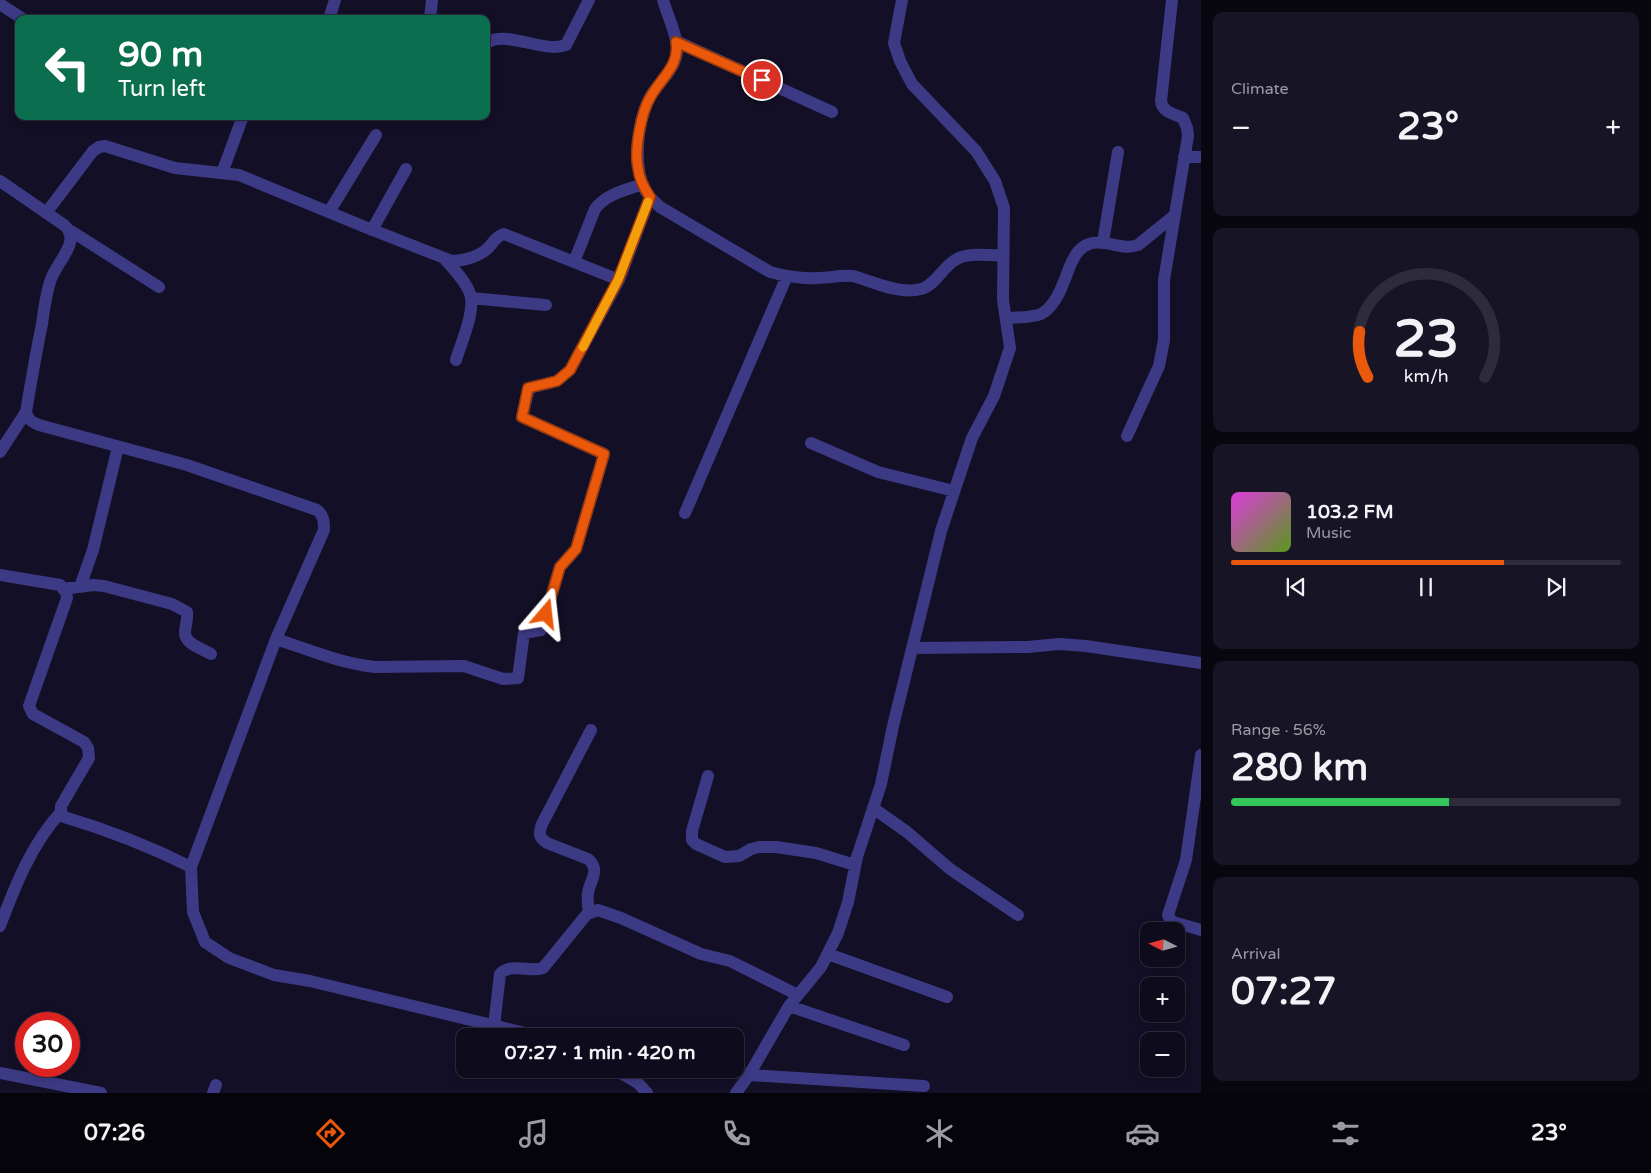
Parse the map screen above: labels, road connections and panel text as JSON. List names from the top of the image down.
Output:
{
  "north": "left",
  "page": {
    "tile": [
      "Climate",
      ["Range · 56%", "280 km"],
      ["Arrival", "07:27"]
    ],
    "turn": ["90 m", "Turn left"],
    "heat": ["−", "23°", "+"],
    "song": ["103.2 FM", "Music"],
    "map_buttons": ["+", "−"],
    "limit": "30",
    "trip": "07:27 · 1 min · 420 m",
    "tabs": ["07:26", "23°"],
    "gauge": ["23", "km/h"]
  }
}
